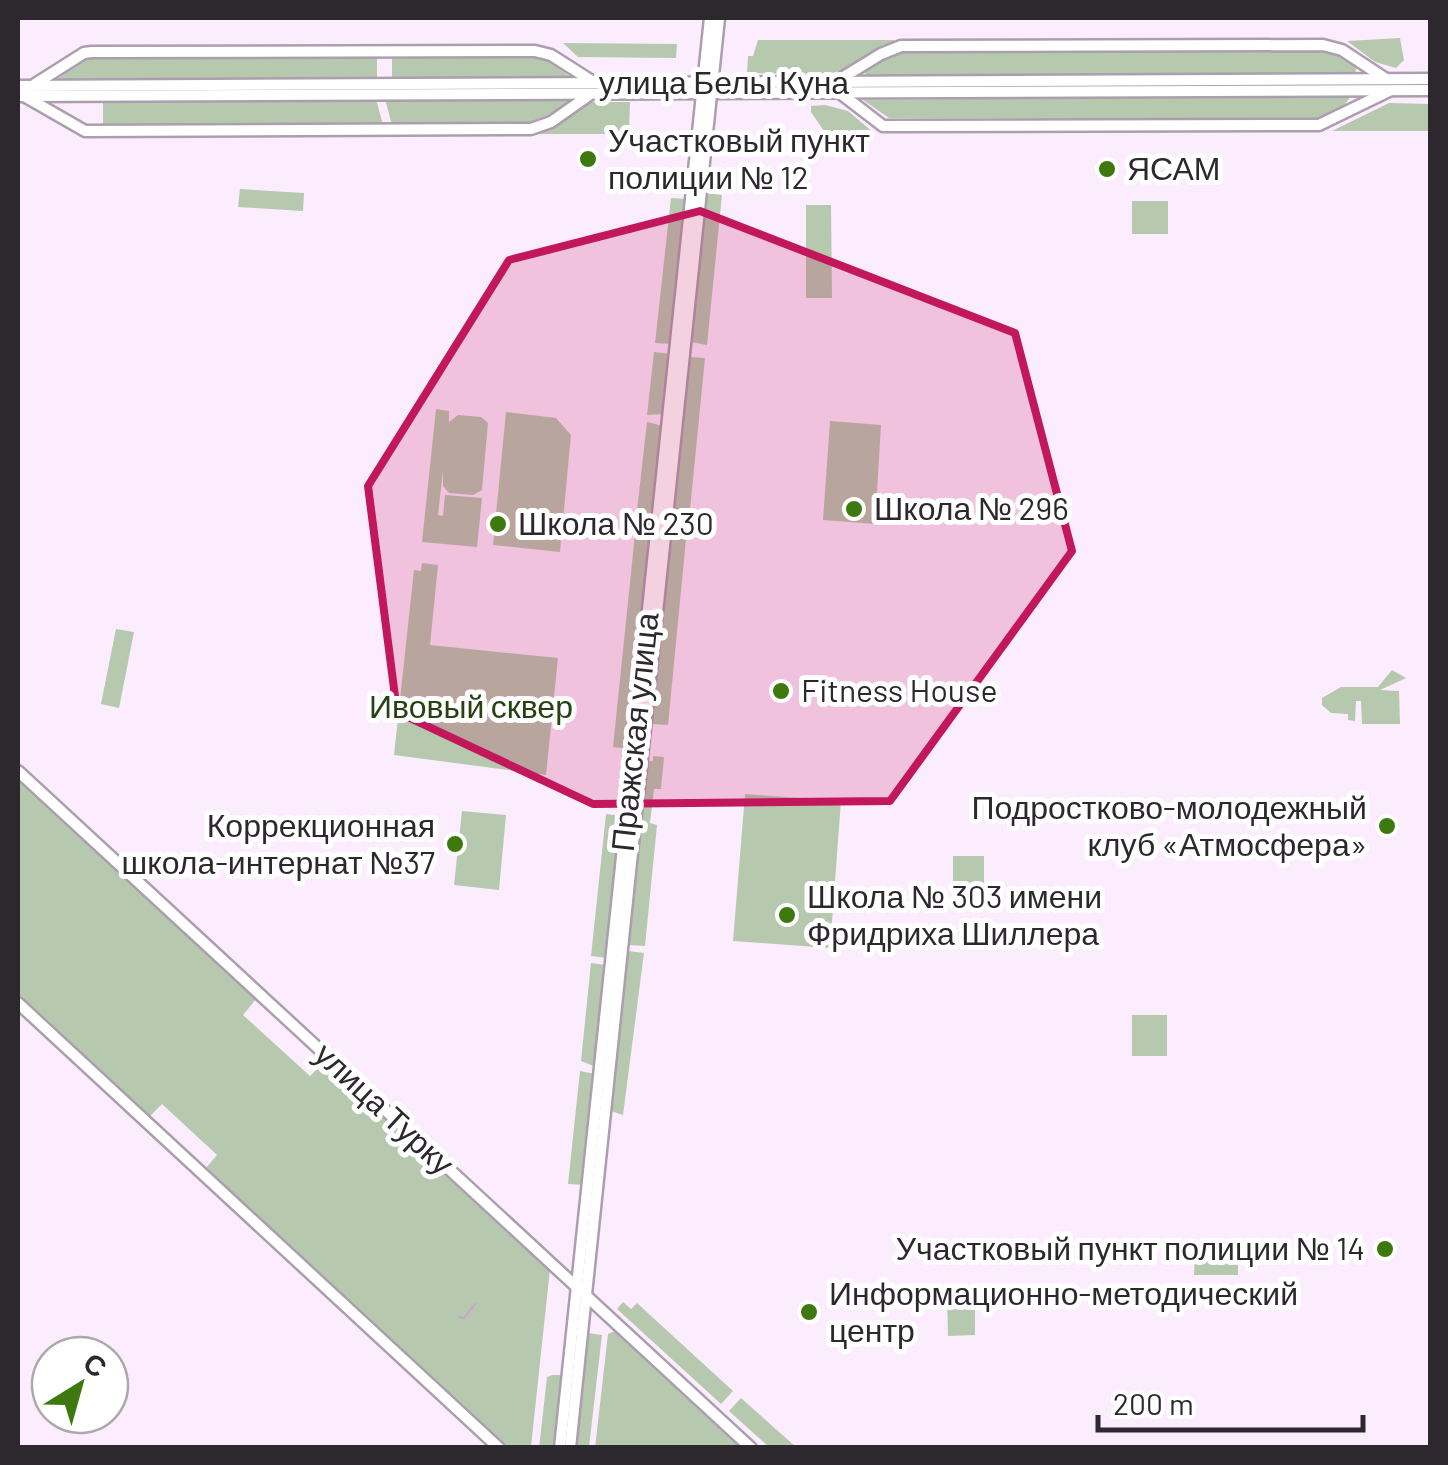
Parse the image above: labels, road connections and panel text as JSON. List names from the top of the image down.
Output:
{
  "streets": {
    "street": ["улица Белы Куна", "Пражская улица", "улица Турку"]
  },
  "crossings": [
    ["улица Белы Куна", "Пражская улица"],
    ["Пражская улица", "улица Турку"]
  ],
  "parks": ["Ивовый сквер"],
  "places": [
    "Участковый пункт полиции № 12",
    "ЯСАМ",
    "Школа № 296",
    "Школа № 230",
    "Fitness House",
    "Подростково-молодежный клуб «Атмосфера»",
    "Коррекционная школа-интернат №37",
    "Школа № 303 имени Фридриха Шиллера",
    "Участковый пункт полиции № 14",
    "Информационно-методический центр"
  ],
  "scale_bar": "200 m",
  "north": "top right"
}
